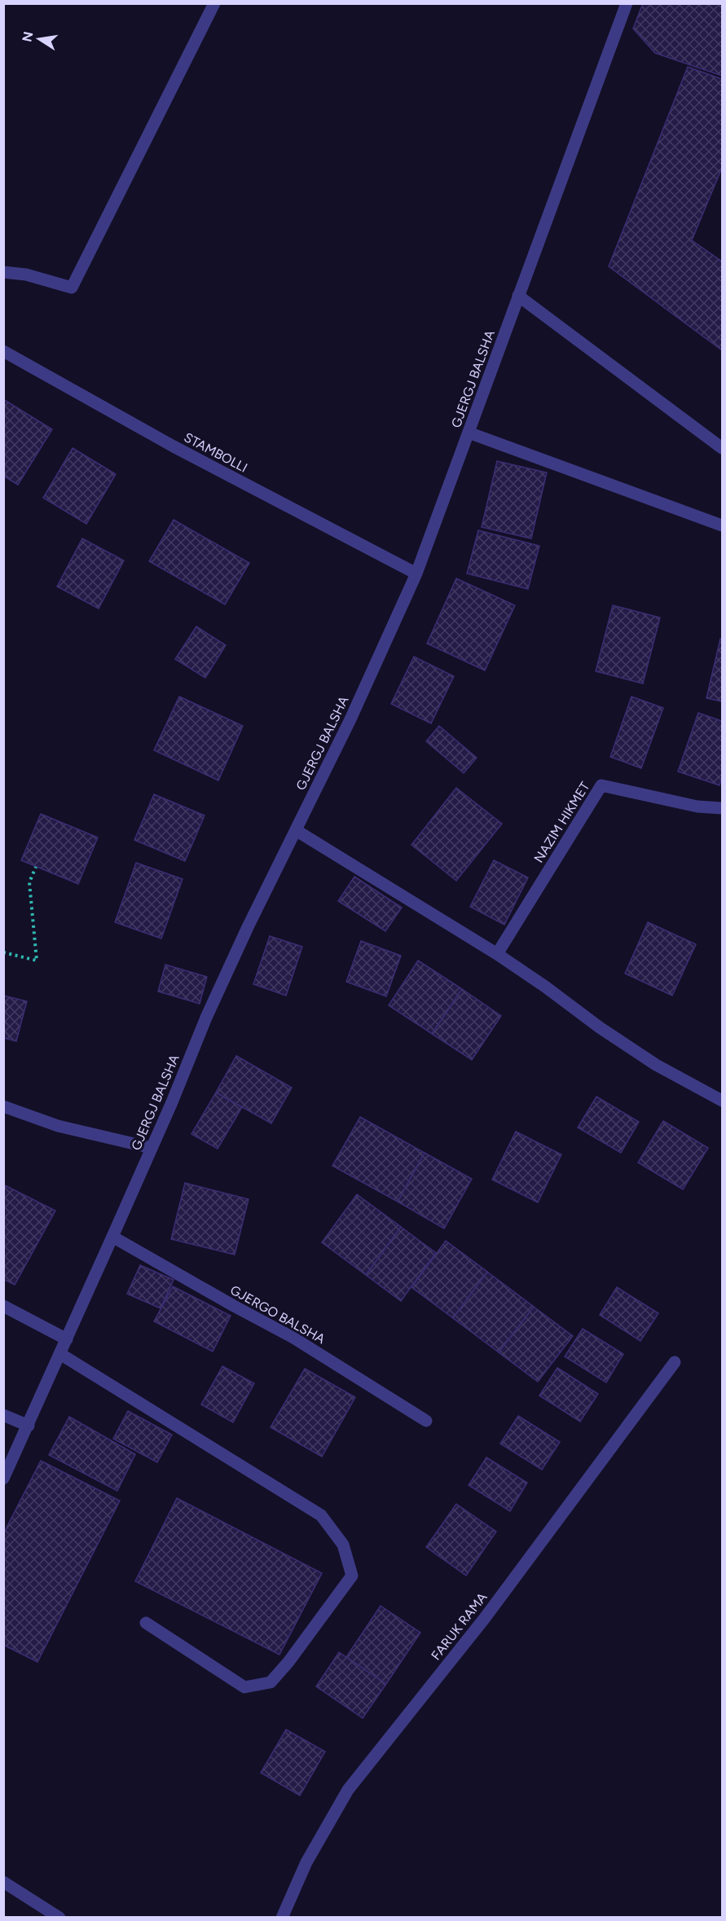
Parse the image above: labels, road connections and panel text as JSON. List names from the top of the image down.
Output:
{
  "streets": {
    "street": [
      "GJERGJ BALSHA",
      "STAMBOLLI",
      "NAZIM HIKMET",
      "GJERGO BALSHA",
      "FARUK RAMA"
    ]
  },
  "crossings": [
    ["GJERGJ BALSHA", "STAMBOLLI"],
    ["GJERGJ BALSHA", "GJERGO BALSHA"]
  ],
  "north": "left"
}
